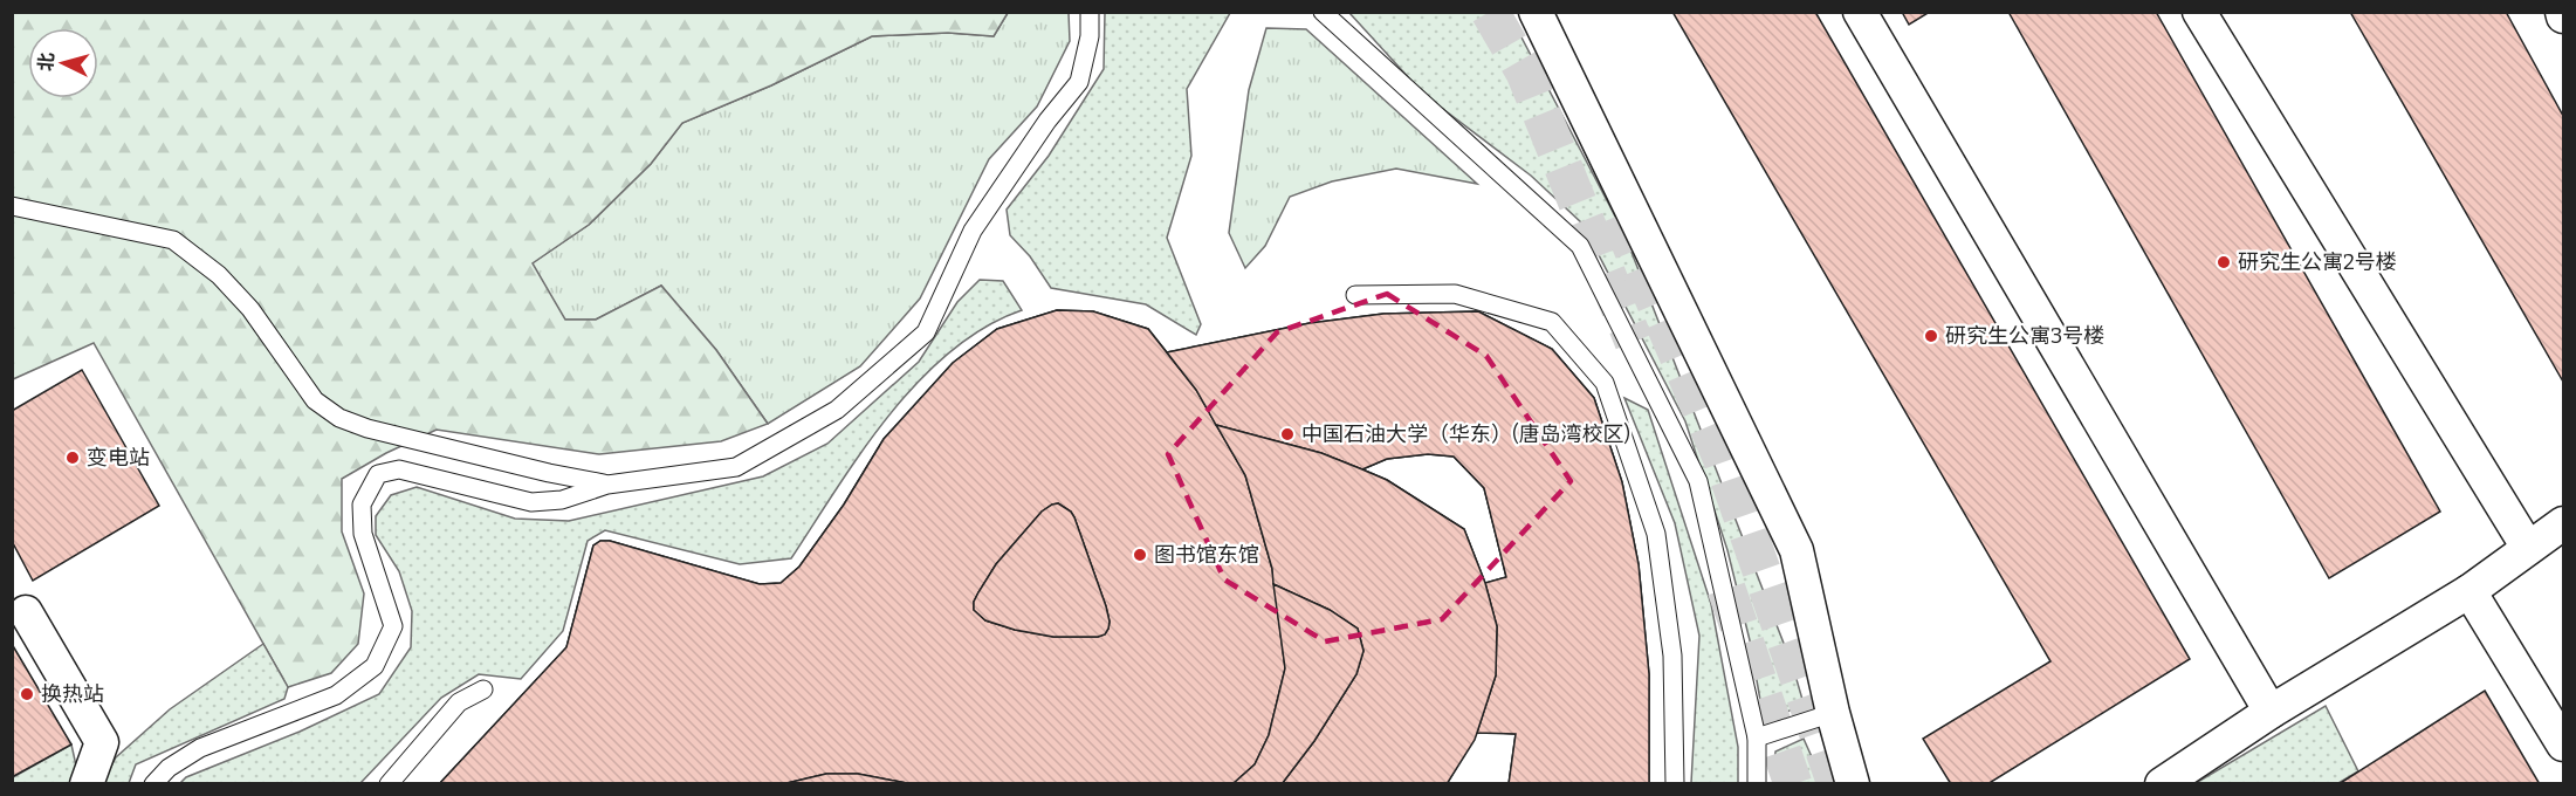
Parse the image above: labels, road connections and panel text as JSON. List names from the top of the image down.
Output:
{
  "places": [
    "研究生公寓2号楼",
    "研究生公寓3号楼",
    "中国石油大学（华东）(唐岛湾校区)",
    "变电站",
    "图书馆东馆",
    "换热站"
  ],
  "north": "left"
}
